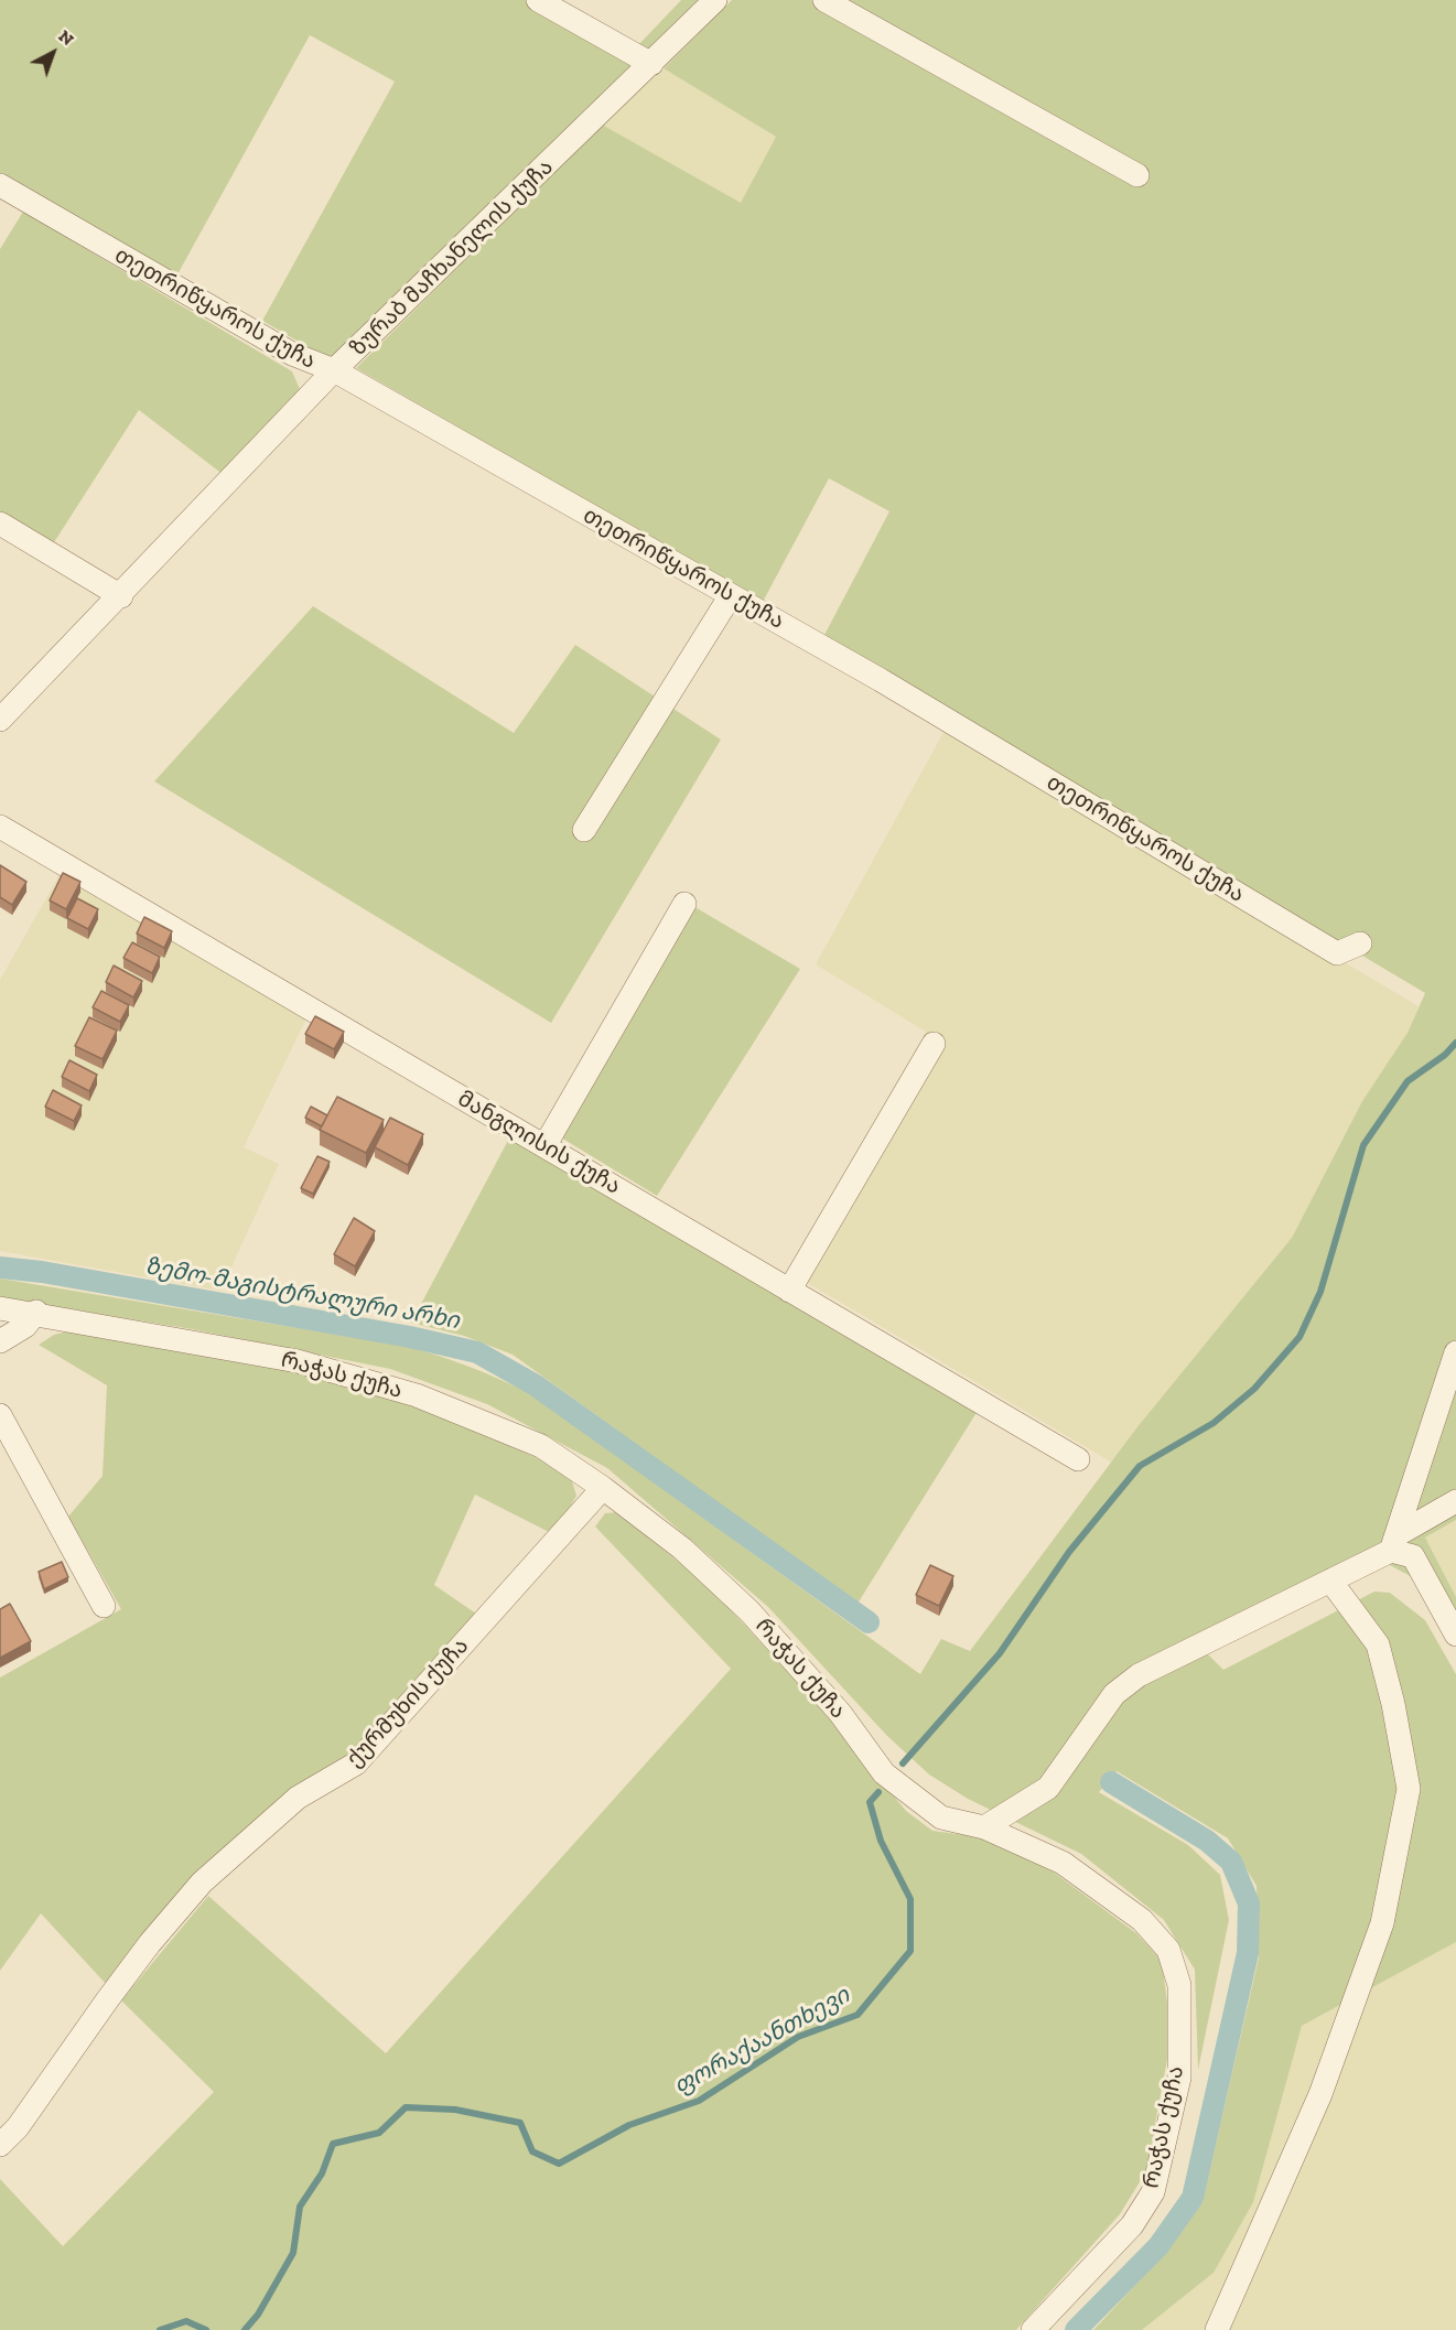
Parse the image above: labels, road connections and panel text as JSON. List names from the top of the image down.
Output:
{
  "streets": {
    "street": [
      "ზურაბ მაჩხანელის ქუჩა",
      "თეთრიწყაროს ქუჩა",
      "მანგლისის ქუჩა",
      "რაჭას ქუჩა",
      "ქურმუხის ქუჩა"
    ]
  },
  "crossings": [
    ["ზურაბ მაჩხანელის ქუჩა", "თეთრიწყაროს ქუჩა"],
    ["რაჭას ქუჩა", "ქურმუხის ქუჩა"]
  ],
  "water": ["ზემო-მაგისტრალური არხი", "ფორაქაანთხევი"],
  "north": "top right"
}
